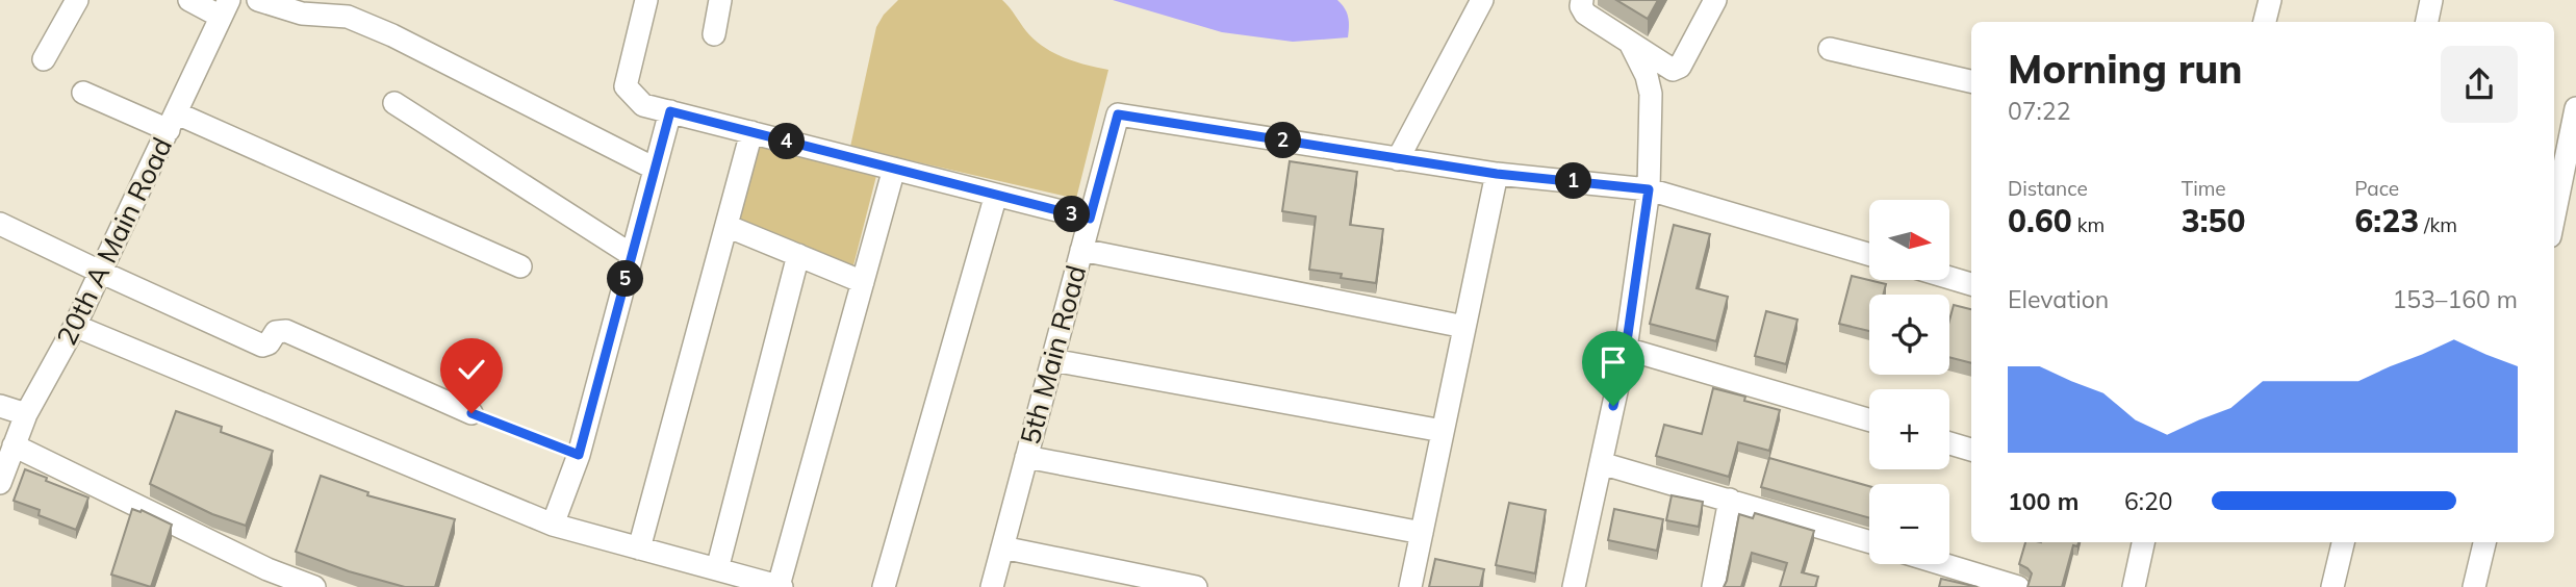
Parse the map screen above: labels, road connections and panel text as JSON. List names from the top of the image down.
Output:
{
  "streets": {
    "street": ["20th A Main Road", "5th Main Road"]
  },
  "north": "right",
  "page": {
    "heading": ["Morning run", "07:22"],
    "pins": [
      "2",
      "4",
      "1",
      "3",
      "5"
    ],
    "stats": [
      ["Distance", "0.60 km"],
      ["Time", "3:50"],
      ["Pace", "6:23 /km"]
    ],
    "map_buttons": ["+", "−"],
    "chart": ["Elevation", "153–160 m"],
    "list": [
      {
        "name": "100 m",
        "note": "6:20"
      }
    ]
  }
}
